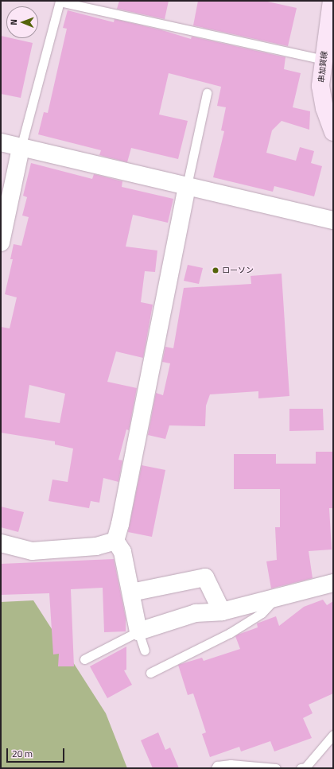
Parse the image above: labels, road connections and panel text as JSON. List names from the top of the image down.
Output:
{
  "streets": {
    "main road": ["串加賀線"]
  },
  "places": ["ローソン"],
  "scale_bar": "20 m",
  "north": "left"
}
